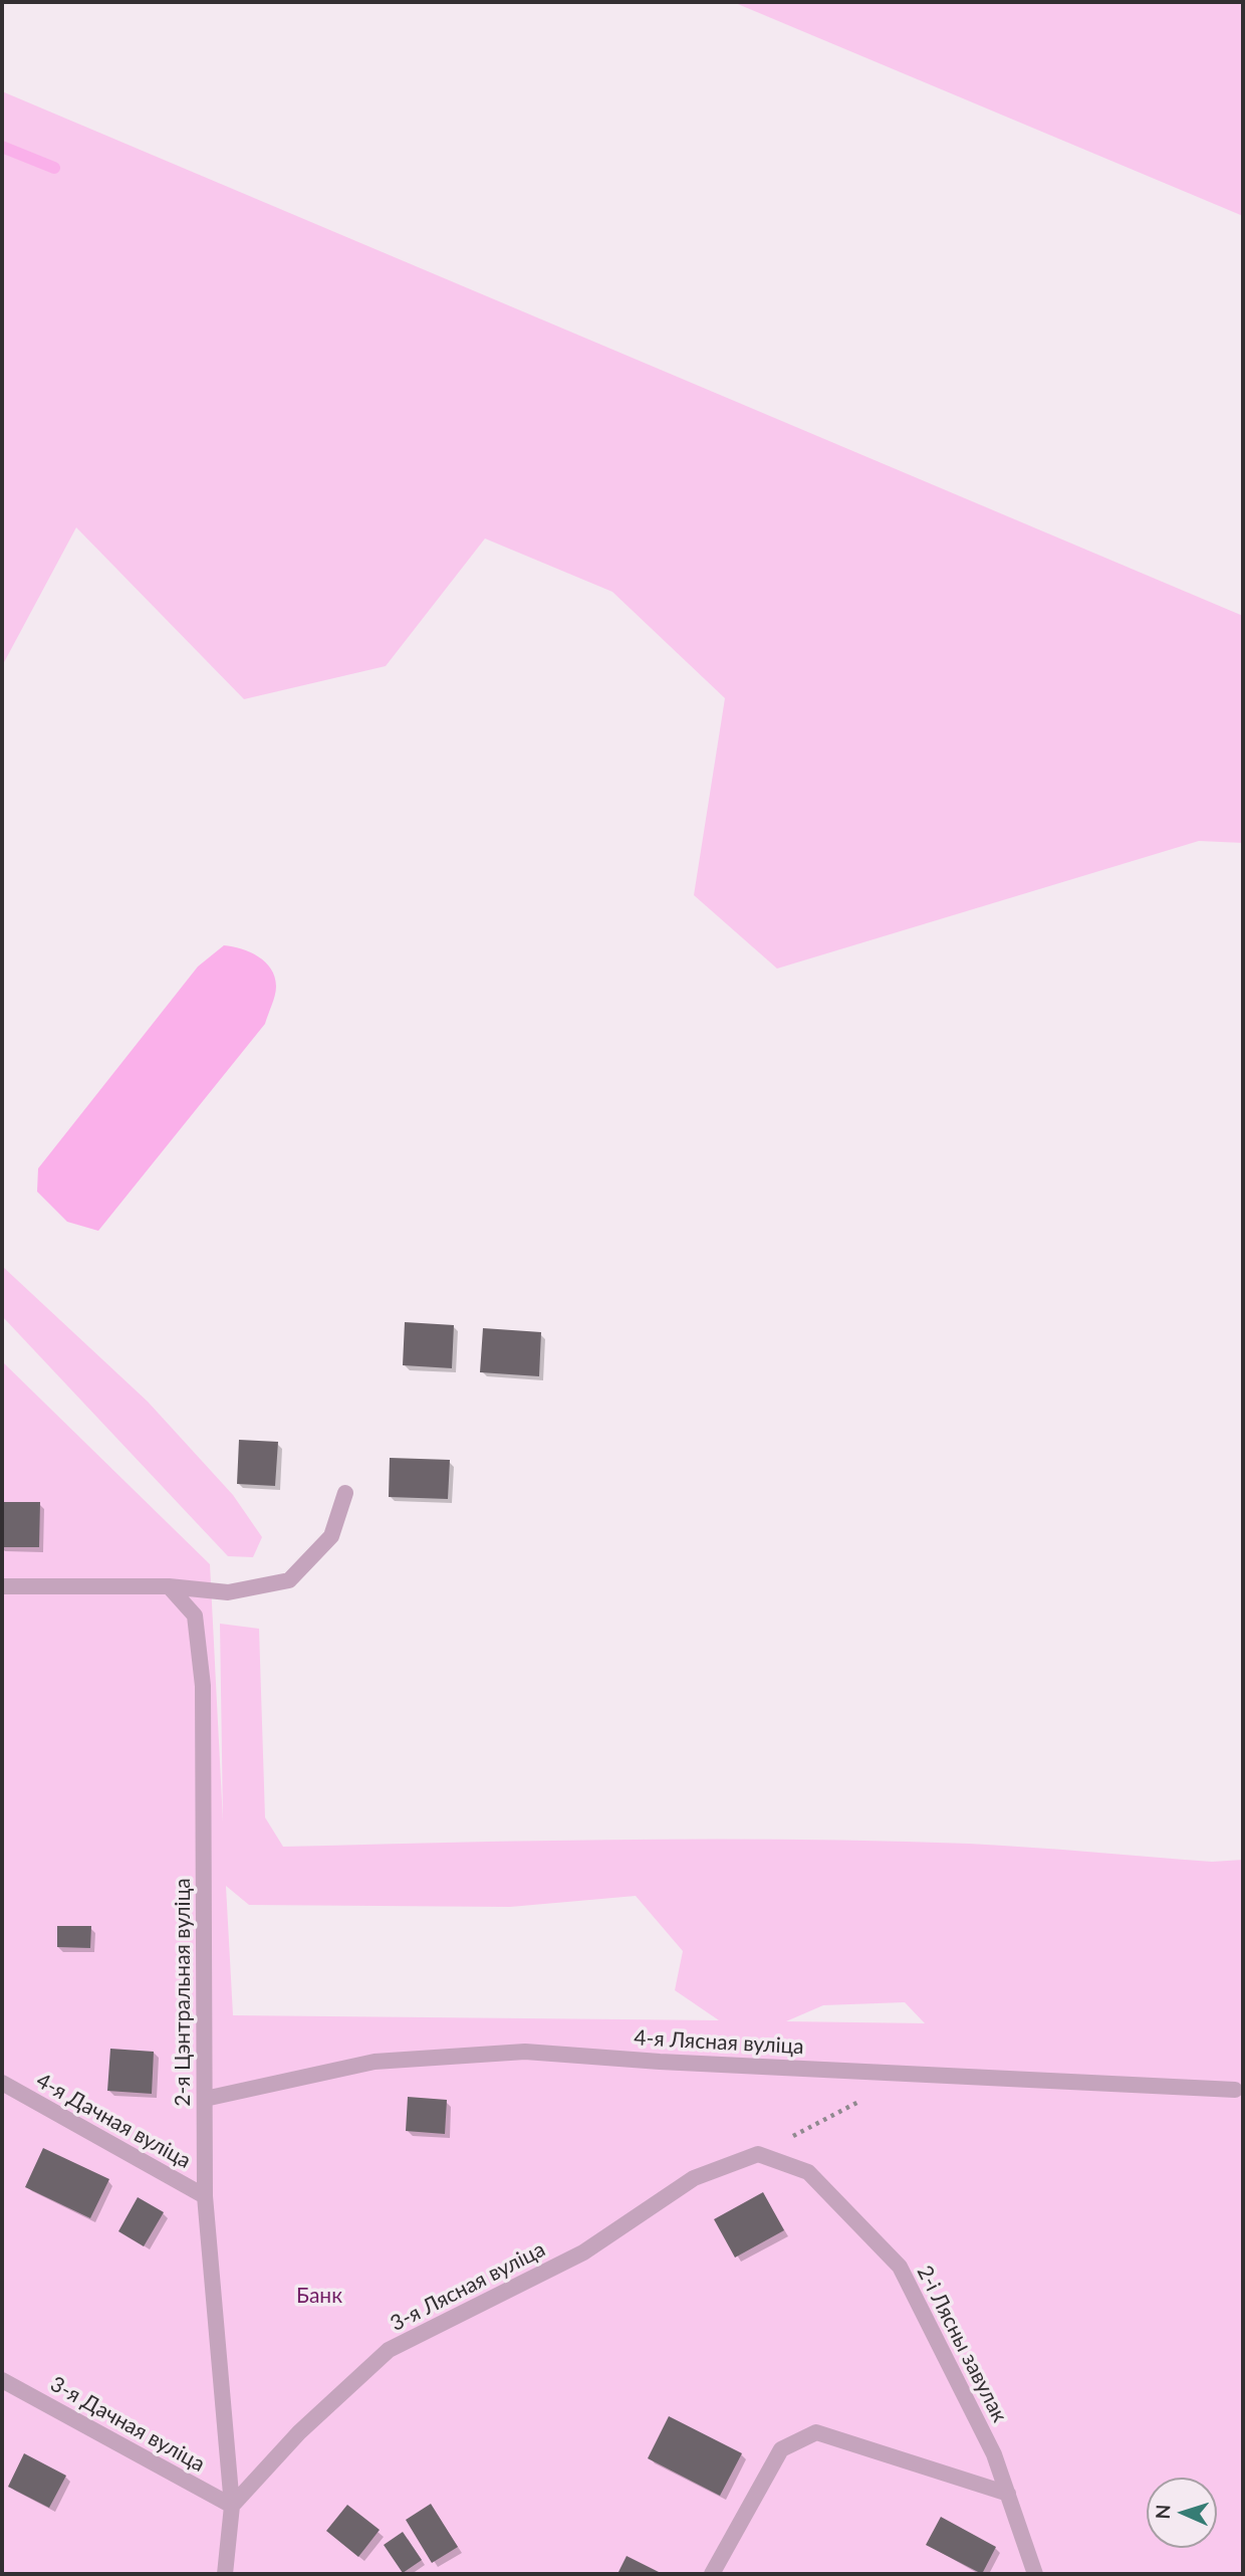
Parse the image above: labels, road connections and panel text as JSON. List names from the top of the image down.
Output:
{
  "streets": {
    "lane": [
      "2-я Цэнтральная вуліца",
      "4-я Лясная вуліца",
      "4-я Дачная вуліца",
      "3-я Лясная вуліца",
      "2-і Лясны завулак",
      "3-я Дачная вуліца"
    ]
  },
  "crossings": [
    ["2-я Цэнтральная вуліца", "4-я Лясная вуліца"],
    ["2-я Цэнтральная вуліца", "4-я Дачная вуліца"],
    ["2-я Цэнтральная вуліца", "3-я Лясная вуліца"],
    ["2-я Цэнтральная вуліца", "3-я Дачная вуліца"],
    ["3-я Лясная вуліца", "2-і Лясны завулак"],
    ["3-я Лясная вуліца", "3-я Дачная вуліца"]
  ],
  "parks": ["Банк"],
  "north": "left"
}
